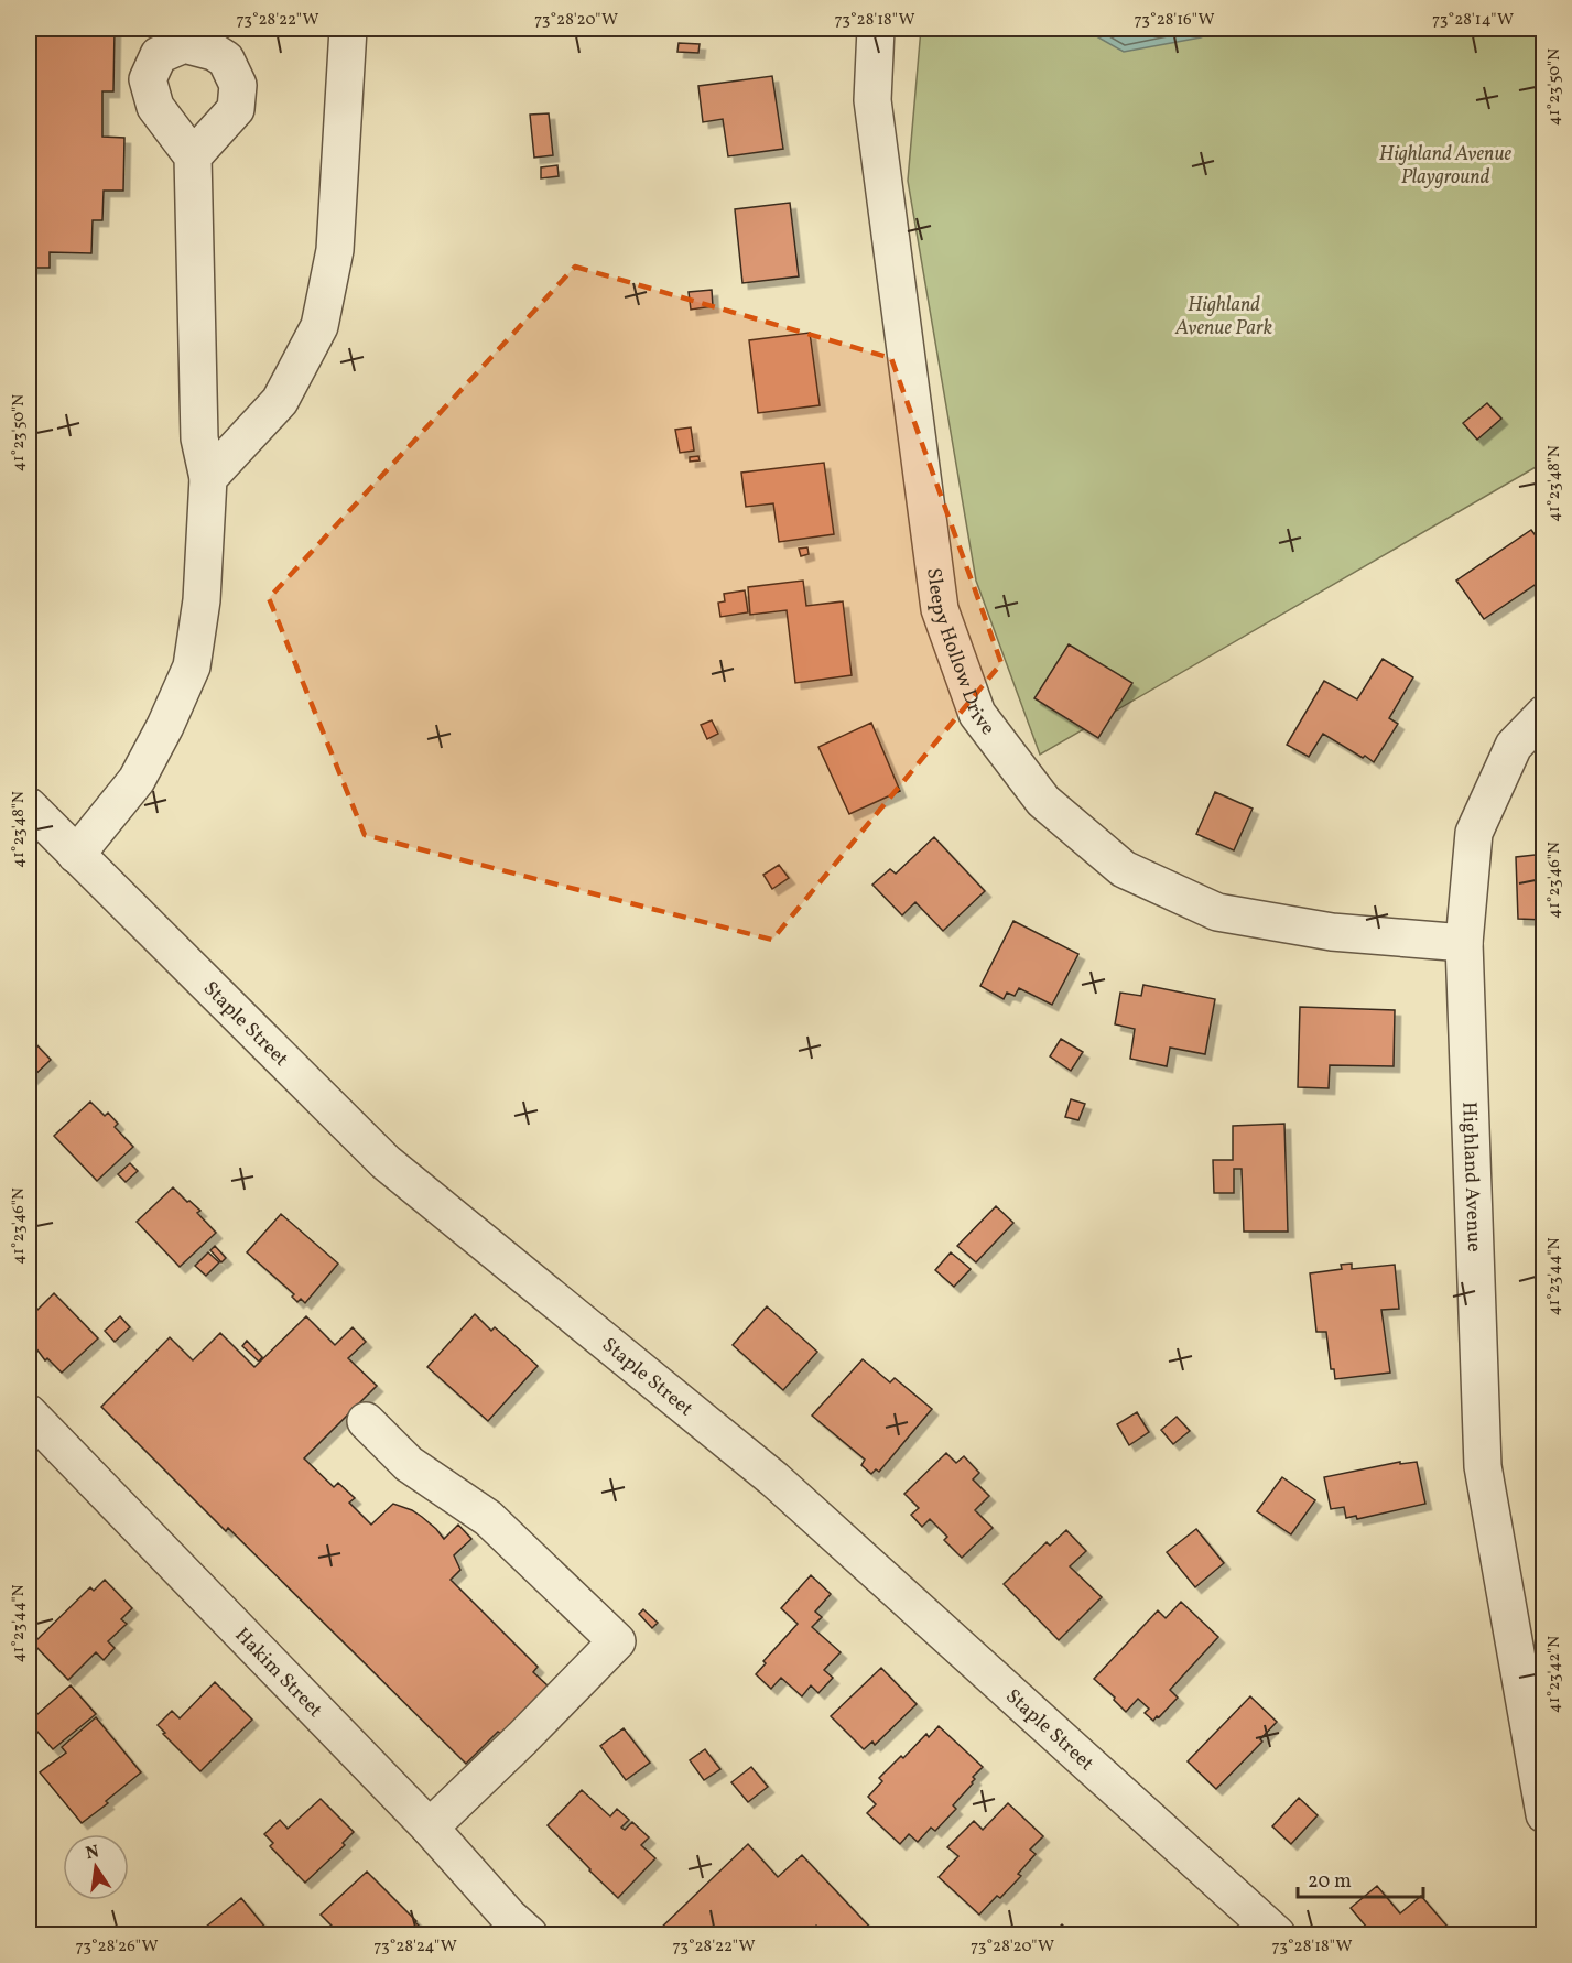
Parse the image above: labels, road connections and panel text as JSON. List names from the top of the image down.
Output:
{
  "streets": {
    "street": [
      "Sleepy Hollow Drive",
      "Staple Street",
      "Highland Avenue",
      "Hakim Street"
    ]
  },
  "crossings": [
    ["Sleepy Hollow Drive", "Highland Avenue"]
  ],
  "parks": ["Highland Avenue Playground", "Highland Avenue Park"],
  "scale_bar": "20 m",
  "north": "top",
  "coordinates": [
    "73°28'22\"W",
    "73°28'20\"W",
    "73°28'18\"W",
    "73°28'16\"W",
    "73°28'14\"W",
    "41°23'50\"N",
    "41°23'48\"N",
    "41°23'46\"N",
    "41°23'44\"N",
    "41°23'42\"N",
    "73°28'26\"W",
    "73°28'24\"W"
  ]
}
